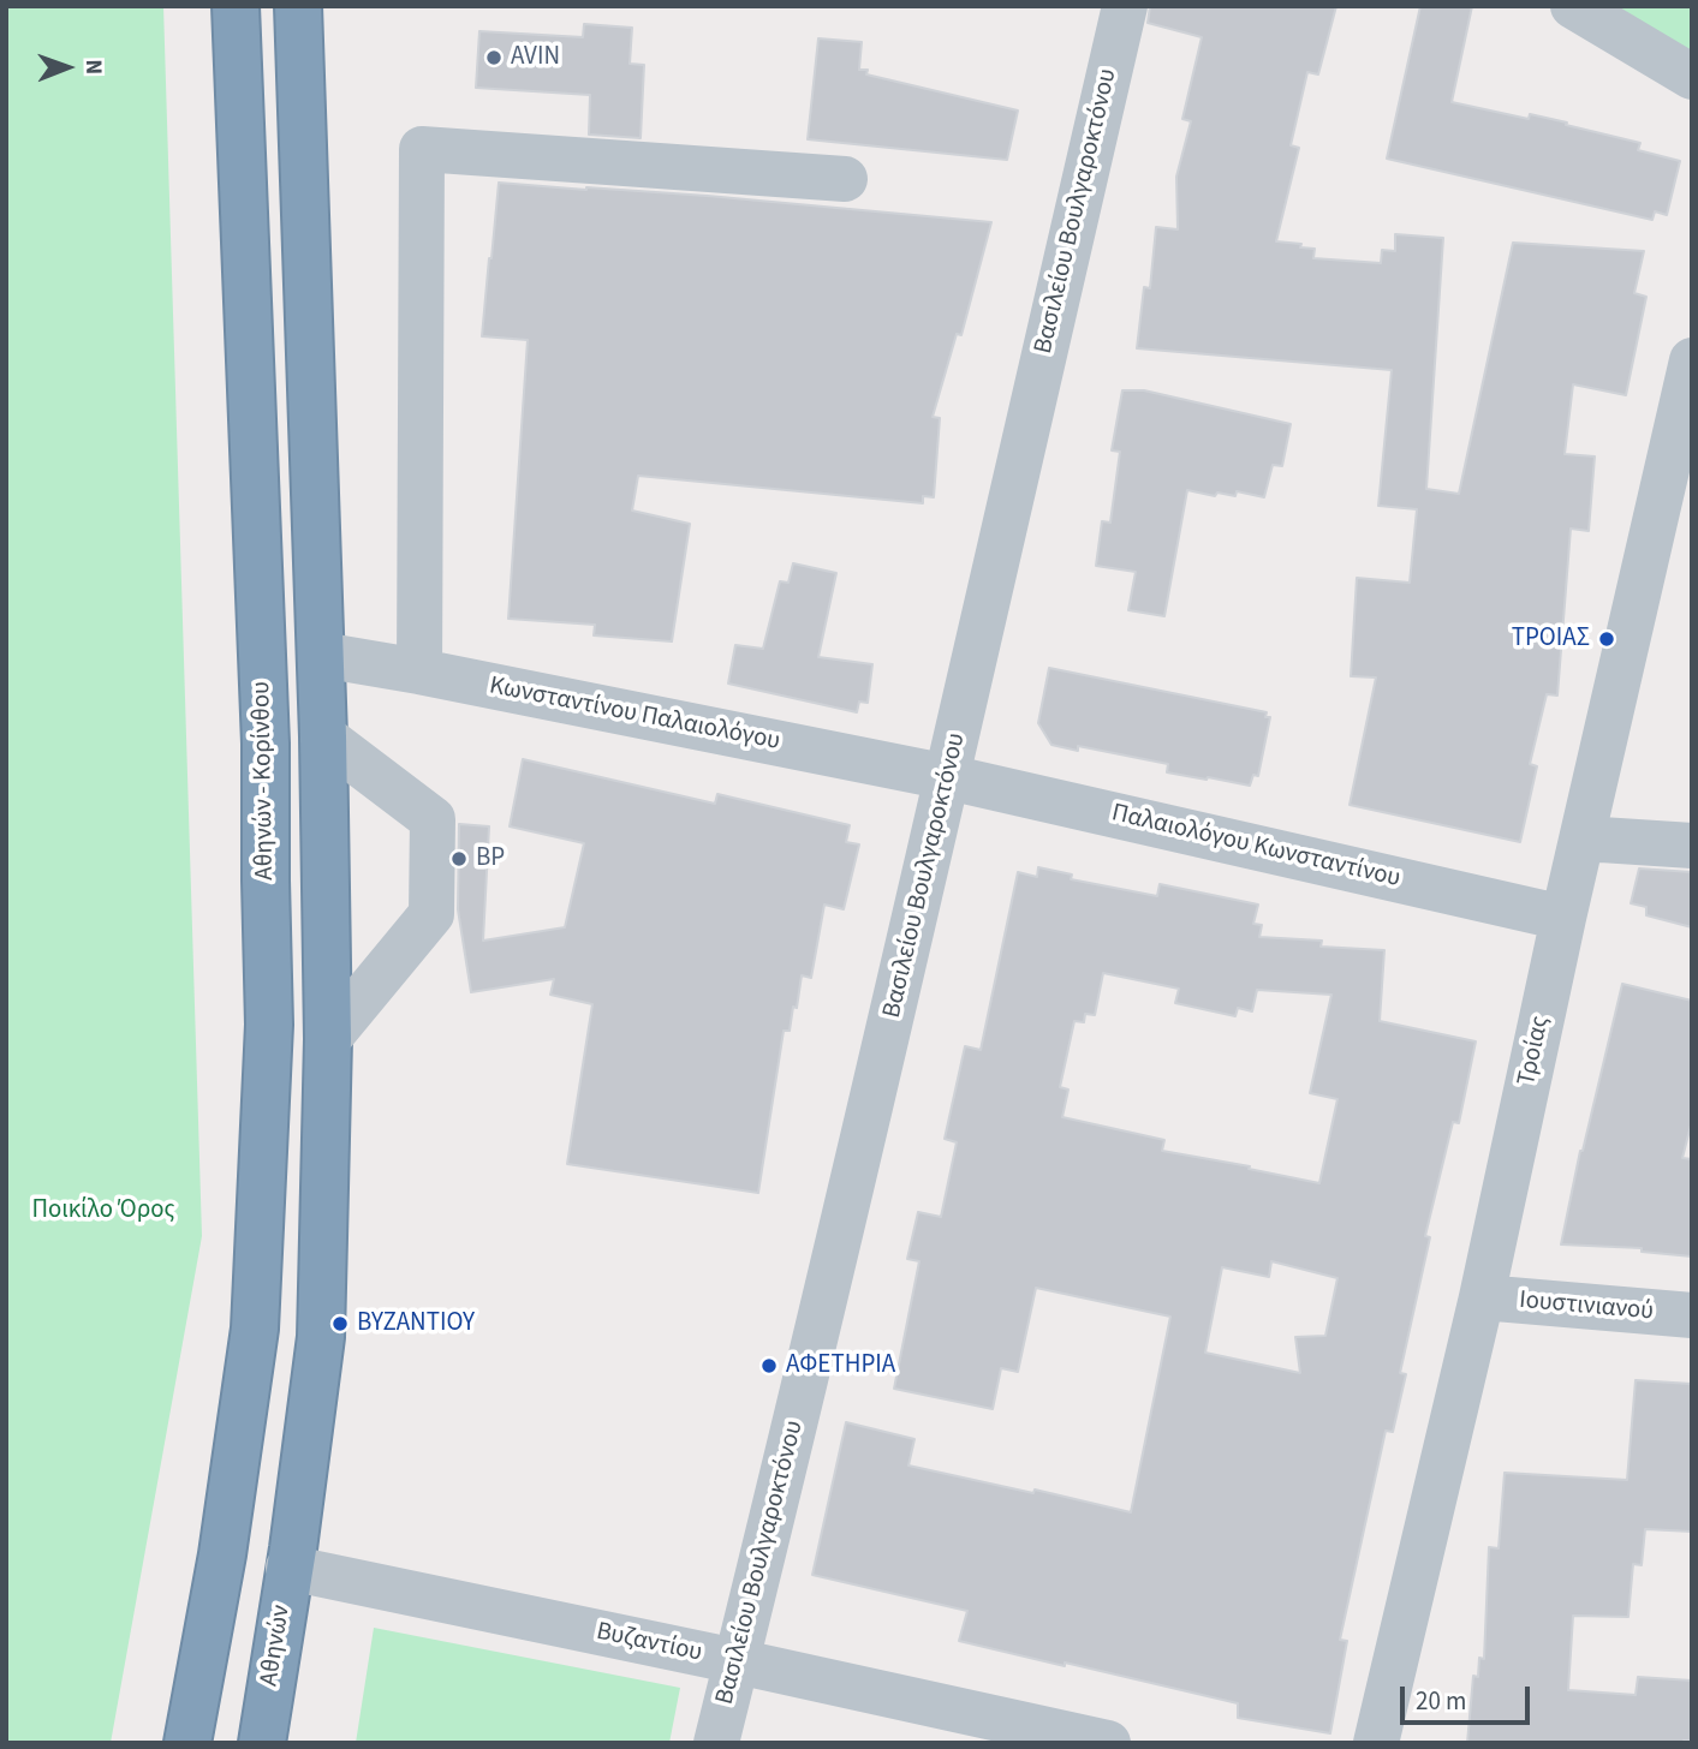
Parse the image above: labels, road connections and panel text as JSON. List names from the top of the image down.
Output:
{
  "streets": {
    "highway": ["Αθηνών - Κορίνθου", "Αθηνών"],
    "street": [
      "Βασιλείου Βουλγαροκτόνου",
      "Κωνσταντίνου Παλαιολόγου",
      "Παλαιολόγου Κωνσταντίνου",
      "Τροίας",
      "Ιουστινιανού",
      "Βυζαντίου"
    ]
  },
  "crossings": [
    ["Βασιλείου Βουλγαροκτόνου", "Κωνσταντίνου Παλαιολόγου"],
    ["Βασιλείου Βουλγαροκτόνου", "Παλαιολόγου Κωνσταντίνου"],
    ["Βασιλείου Βουλγαροκτόνου", "Βυζαντίου"],
    ["Κωνσταντίνου Παλαιολόγου", "Παλαιολόγου Κωνσταντίνου"],
    ["Παλαιολόγου Κωνσταντίνου", "Τροίας"],
    ["Τροίας", "Ιουστινιανού"],
    ["Βυζαντίου", "Αθηνών"]
  ],
  "parks": ["Ποικίλο Όρος"],
  "places": [
    "AVIN",
    "ΤΡΟΙΑΣ",
    "BP",
    "ΒΥΖΑΝΤΙΟΥ",
    "ΑΦΕΤΗΡΙΑ"
  ],
  "scale_bar": "20 m",
  "north": "right"
}
